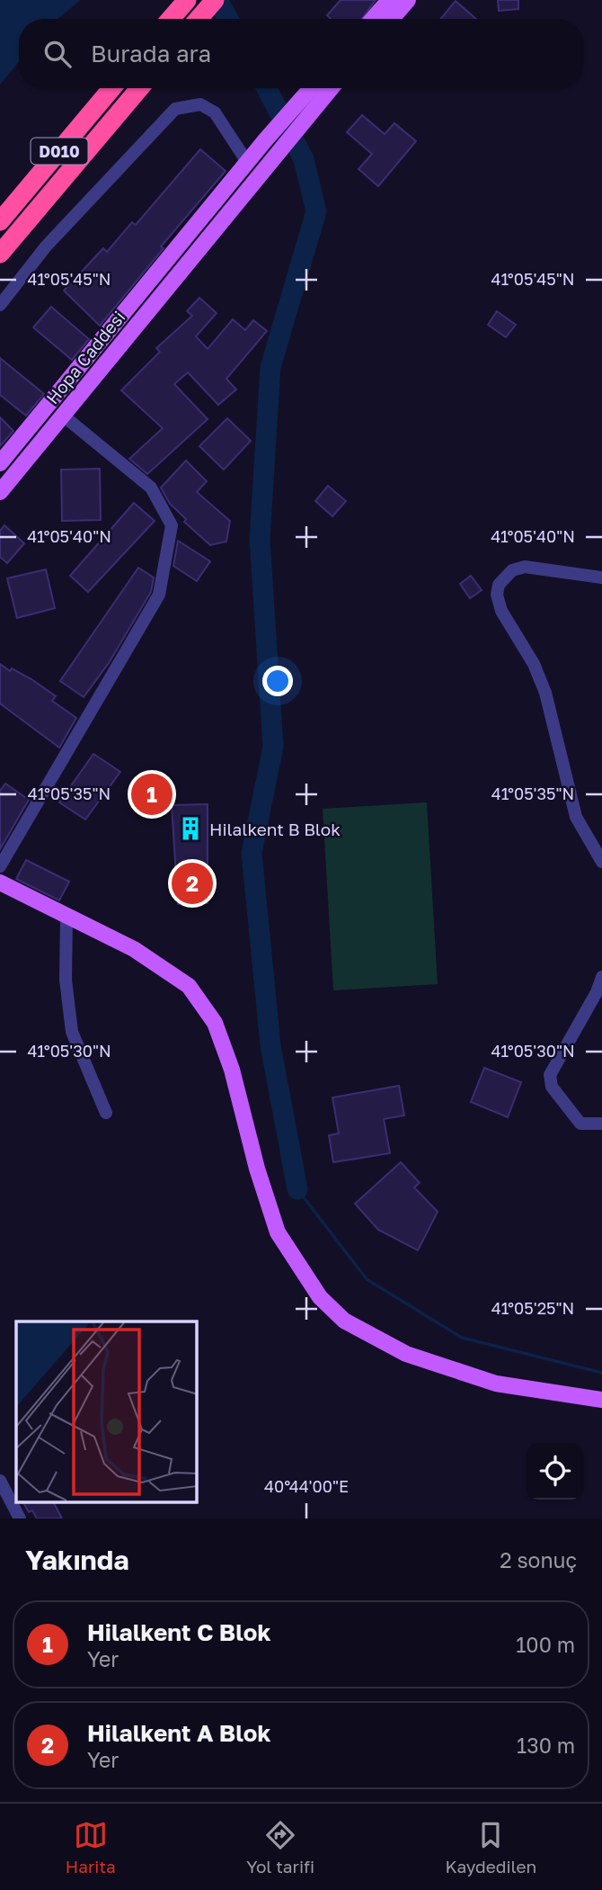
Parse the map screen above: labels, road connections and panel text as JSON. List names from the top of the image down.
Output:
{
  "streets": {
    "highway": ["D010"],
    "main road": ["Hopa Caddesi"]
  },
  "places": {
    "building": ["Hilalkent B Blok"]
  },
  "page": {
    "search": "Burada ara",
    "pins": ["1", "2"],
    "heading": ["Yakında", "2 sonuç"],
    "list": [
      {
        "mark": "1",
        "name": "Hilalkent C Blok",
        "note": "Yer",
        "value": "100 m"
      },
      {
        "mark": "2",
        "name": "Hilalkent A Blok",
        "note": "Yer",
        "value": "130 m"
      }
    ],
    "nav": ["Harita", "Yol tarifi", "Kaydedilen"]
  },
  "coordinates": [
    "41°05'45\"N",
    "41°05'40\"N",
    "41°05'35\"N",
    "41°05'30\"N",
    "41°05'25\"N",
    "40°44'00\"E"
  ]
}
